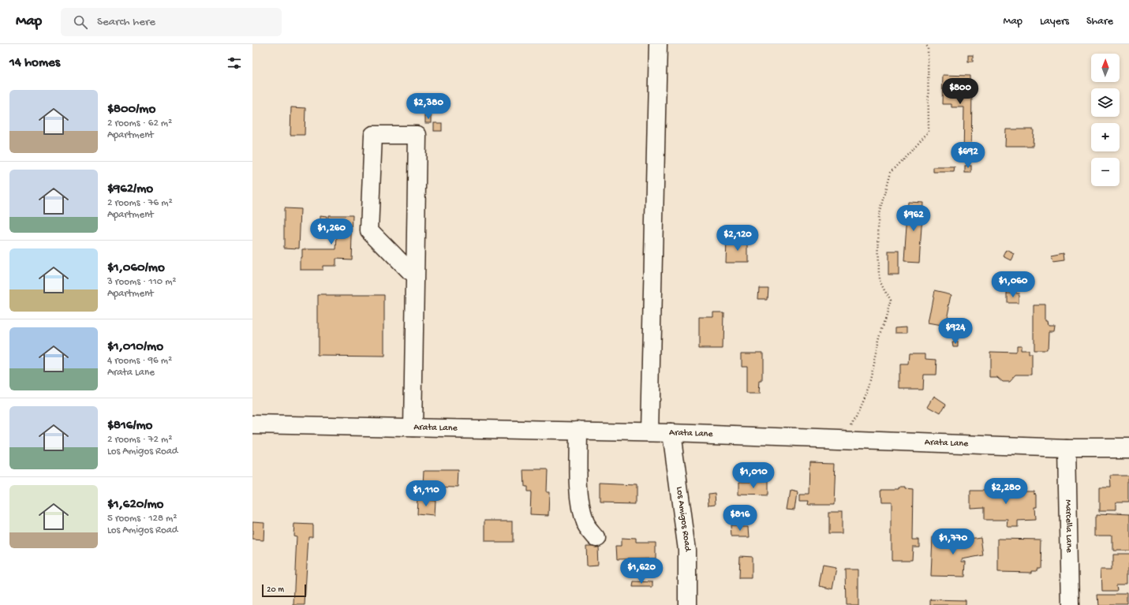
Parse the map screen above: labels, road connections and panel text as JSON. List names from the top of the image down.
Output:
{
  "streets": {
    "street": ["Arata Lane", "Los Amigos Road", "Marcella Lane"]
  },
  "crossings": [
    ["Arata Lane", "Los Amigos Road"],
    ["Arata Lane", "Marcella Lane"]
  ],
  "scale_bar": "20 m",
  "north": "top",
  "page": {
    "header": "Map",
    "search": "Search here",
    "nav": ["Map", "Layers", "Share"],
    "heading": "14 homes",
    "map_buttons": ["+", "−"],
    "price": [
      "$800",
      "$2,380",
      "$692",
      "$962",
      "$1,260",
      "$2,120",
      "$1,060",
      "$924",
      "$1,010",
      "$2,280",
      "$1,110",
      "$816",
      "$1,770",
      "$1,620"
    ],
    "list": [
      {
        "name": "$800/mo",
        "note": "2 rooms · 62 m² · Apartment"
      },
      {
        "name": "$962/mo",
        "note": "2 rooms · 76 m² · Apartment"
      },
      {
        "name": "$1,060/mo",
        "note": "3 rooms · 110 m² · Apartment"
      },
      {
        "name": "$1,010/mo",
        "note": "4 rooms · 96 m² · Arata Lane"
      },
      {
        "name": "$816/mo",
        "note": "2 rooms · 72 m² · Los Amigos Road"
      },
      {
        "name": "$1,620/mo",
        "note": "5 rooms · 128 m² · Los Amigos Road"
      }
    ],
    "scale": "20 m"
  }
}
